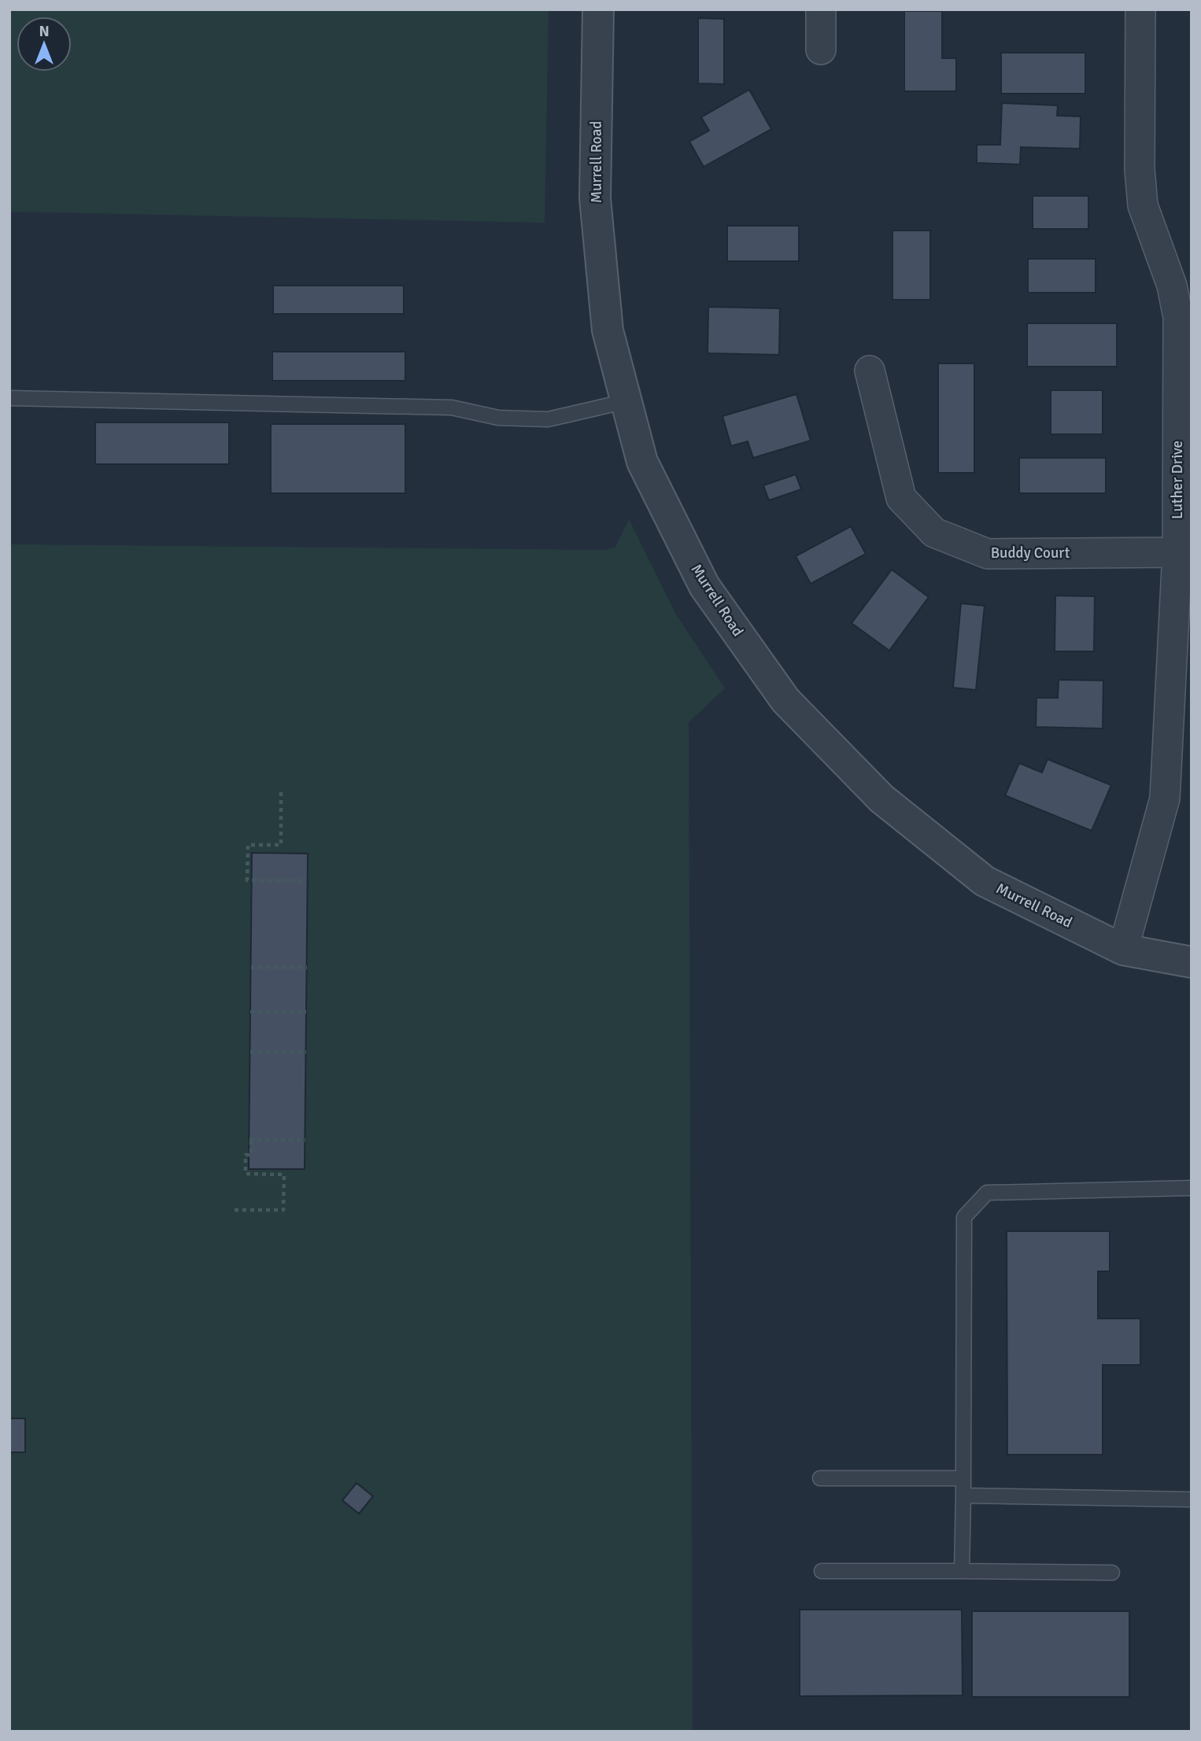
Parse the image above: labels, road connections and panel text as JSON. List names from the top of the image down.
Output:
{
  "streets": {
    "street": ["Murrell Road", "Luther Drive", "Buddy Court"]
  },
  "crossings": [
    ["Murrell Road", "Luther Drive"],
    ["Luther Drive", "Buddy Court"]
  ],
  "north": "top"
}
